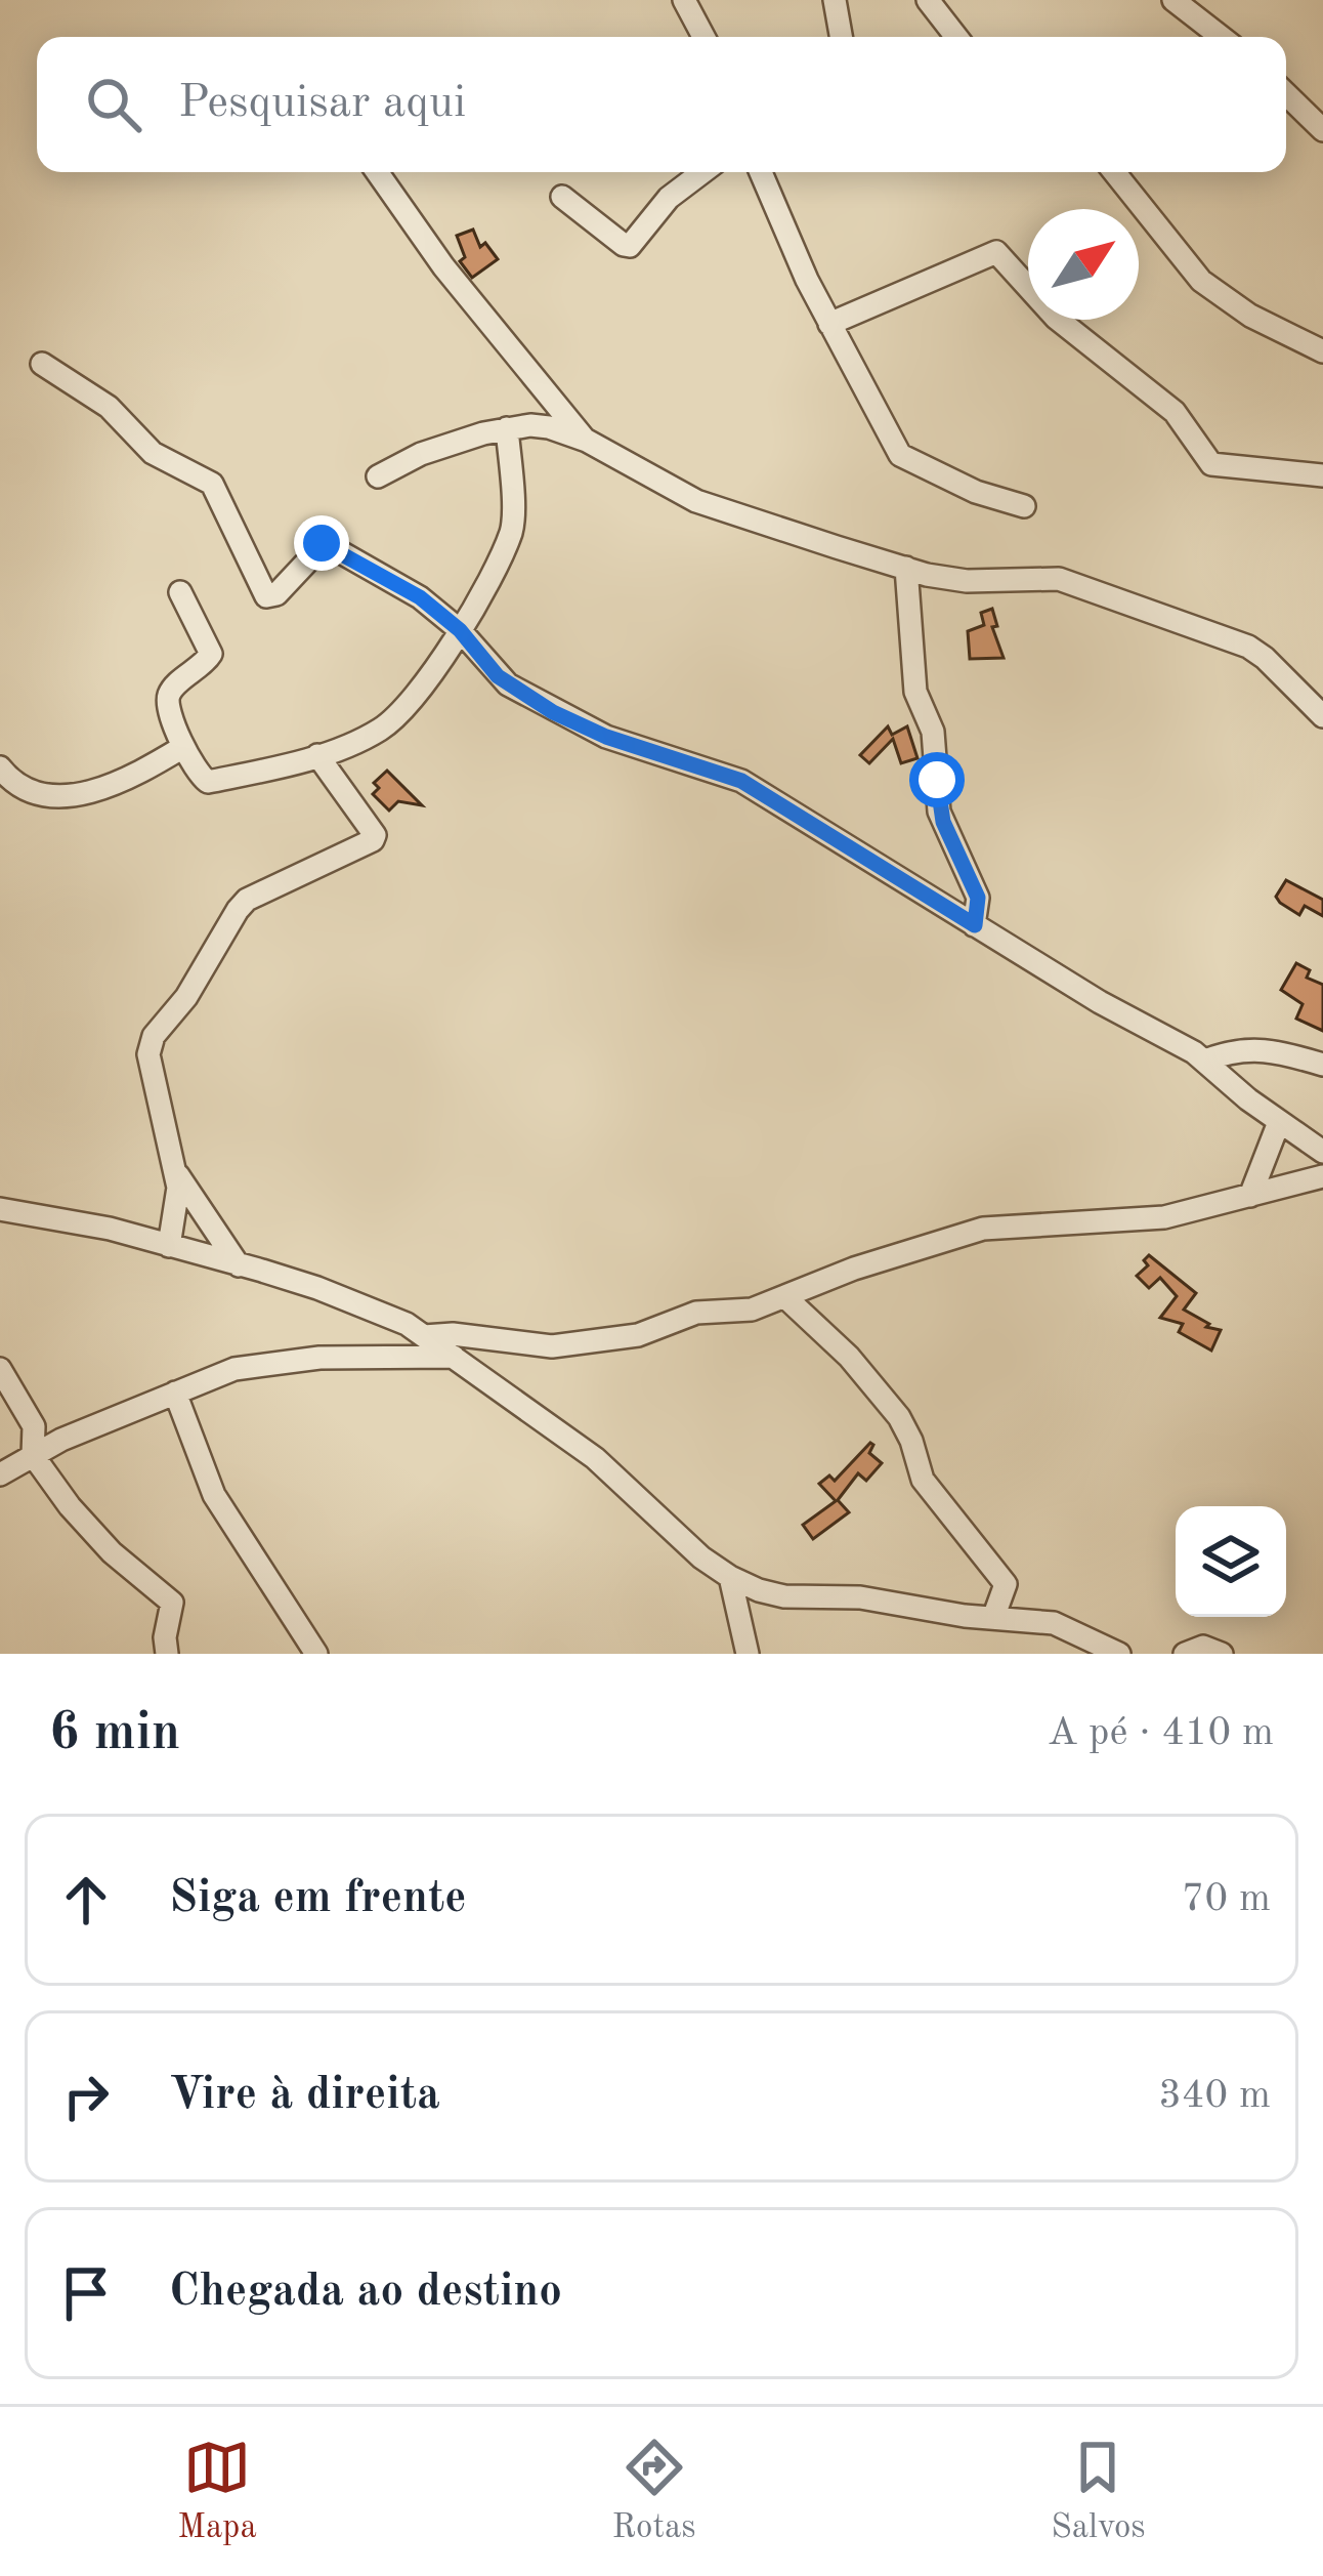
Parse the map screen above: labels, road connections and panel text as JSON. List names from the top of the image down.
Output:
{
  "north": "top right",
  "page": {
    "search": "Pesquisar aqui",
    "heading": ["6 min", "A pé · 410 m"],
    "list": [
      ["Siga em frente", "70 m"],
      ["Vire à direita", "340 m"],
      "Chegada ao destino"
    ],
    "nav": ["Mapa", "Rotas", "Salvos"]
  }
}
